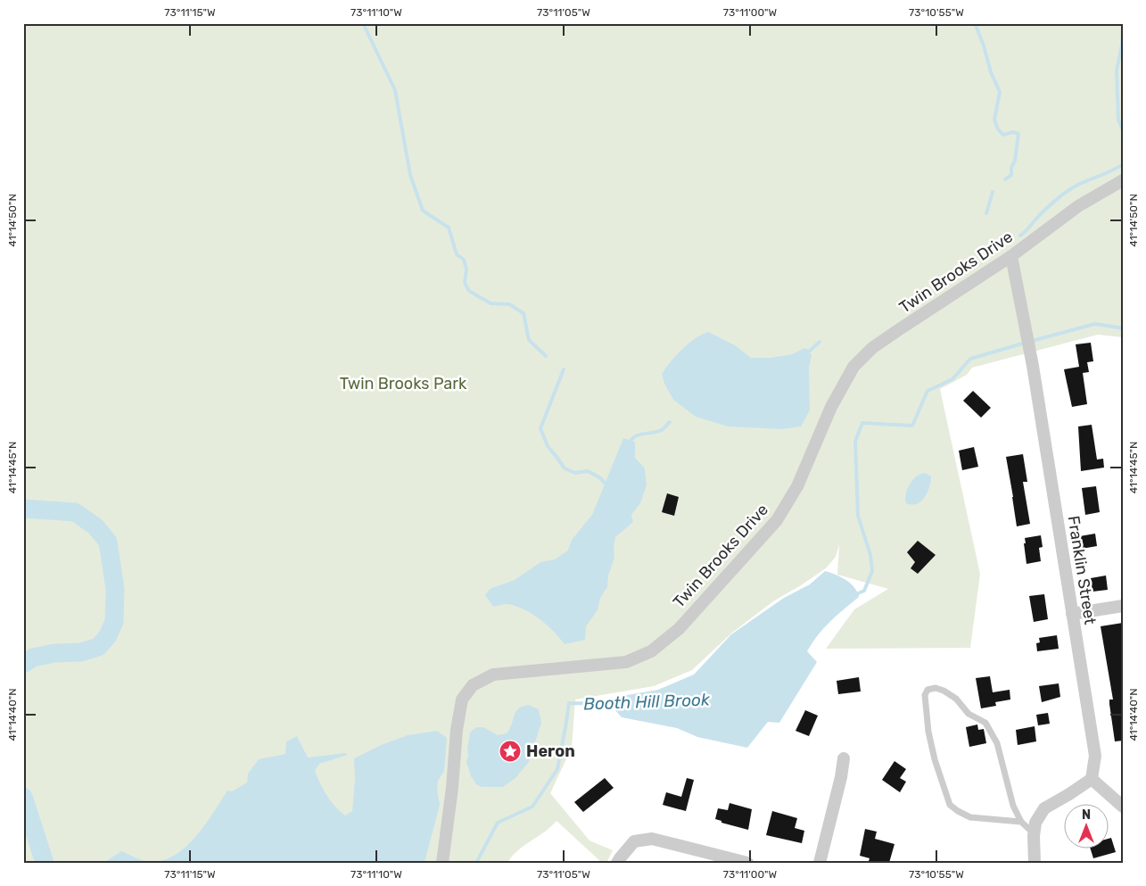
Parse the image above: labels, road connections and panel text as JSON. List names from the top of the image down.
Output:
{
  "streets": {
    "street": ["Twin Brooks Drive", "Franklin Street"]
  },
  "crossings": [
    ["Twin Brooks Drive", "Franklin Street"]
  ],
  "water": ["Booth Hill Brook"],
  "parks": ["Twin Brooks Park"],
  "places": {
    "place": ["Heron"]
  },
  "north": "top",
  "coordinates": [
    "73°11'15\"W",
    "73°11'10\"W",
    "73°11'05\"W",
    "73°11'00\"W",
    "73°10'55\"W",
    "41°14'50\"N",
    "41°14'45\"N",
    "41°14'40\"N"
  ]
}
